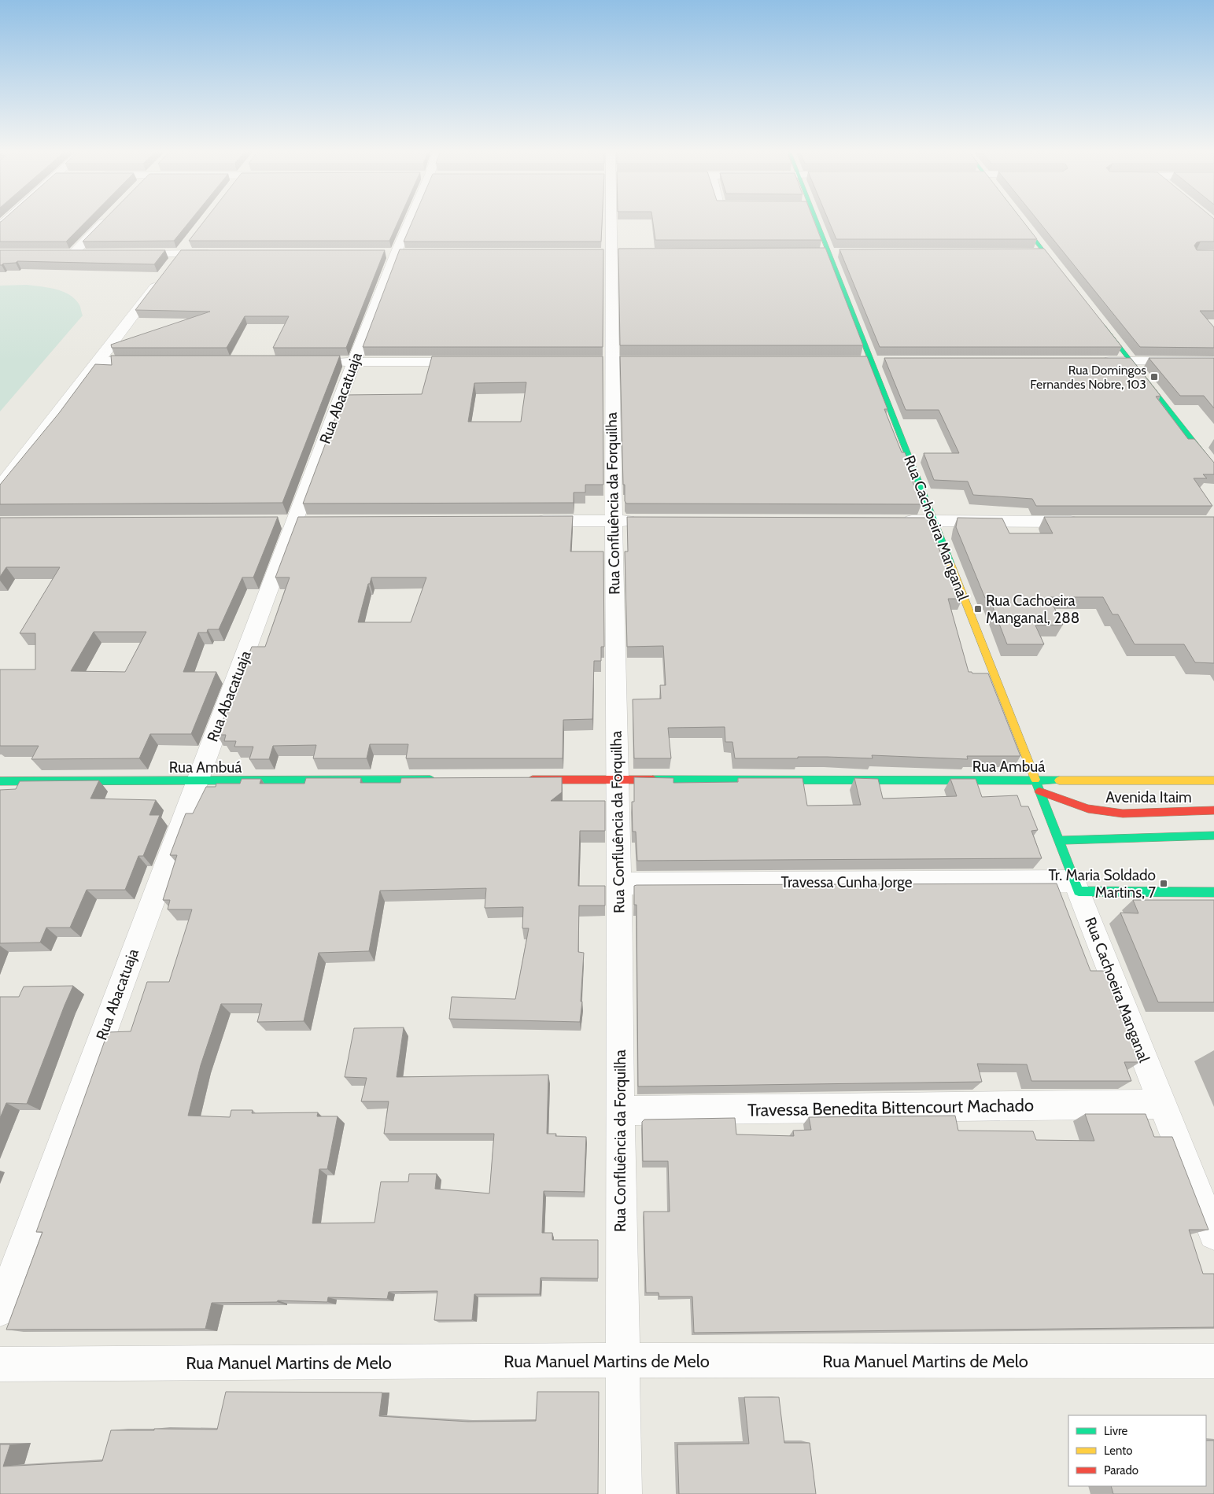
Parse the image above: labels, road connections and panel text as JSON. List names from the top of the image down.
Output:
{
  "streets": {
    "street": [
      "Rua Abacatuaja",
      "Rua Confluência da Forquilha",
      "Rua Cachoeira Manganal",
      "Rua Ambuá",
      "Avenida Itaim",
      "Travessa Cunha Jorge",
      "Travessa Benedita Bittencourt Machado",
      "Rua Manuel Martins de Melo"
    ]
  },
  "crossings": [
    ["Rua Abacatuaja", "Rua Ambuá"],
    ["Rua Confluência da Forquilha", "Rua Ambuá"],
    ["Rua Confluência da Forquilha", "Travessa Cunha Jorge"],
    ["Rua Confluência da Forquilha", "Travessa Benedita Bittencourt Machado"],
    ["Rua Confluência da Forquilha", "Rua Manuel Martins de Melo"],
    ["Rua Cachoeira Manganal", "Rua Ambuá"],
    ["Rua Cachoeira Manganal", "Avenida Itaim"],
    ["Rua Cachoeira Manganal", "Travessa Cunha Jorge"],
    ["Rua Cachoeira Manganal", "Travessa Benedita Bittencourt Machado"]
  ],
  "places": {
    "transit": ["Rua Domingos Fernandes Nobre, 103", "Rua Cachoeira Manganal, 288", "Tr. Maria Soldado Martins, 7"]
  },
  "legend": ["Livre", "Lento", "Parado"]
}
